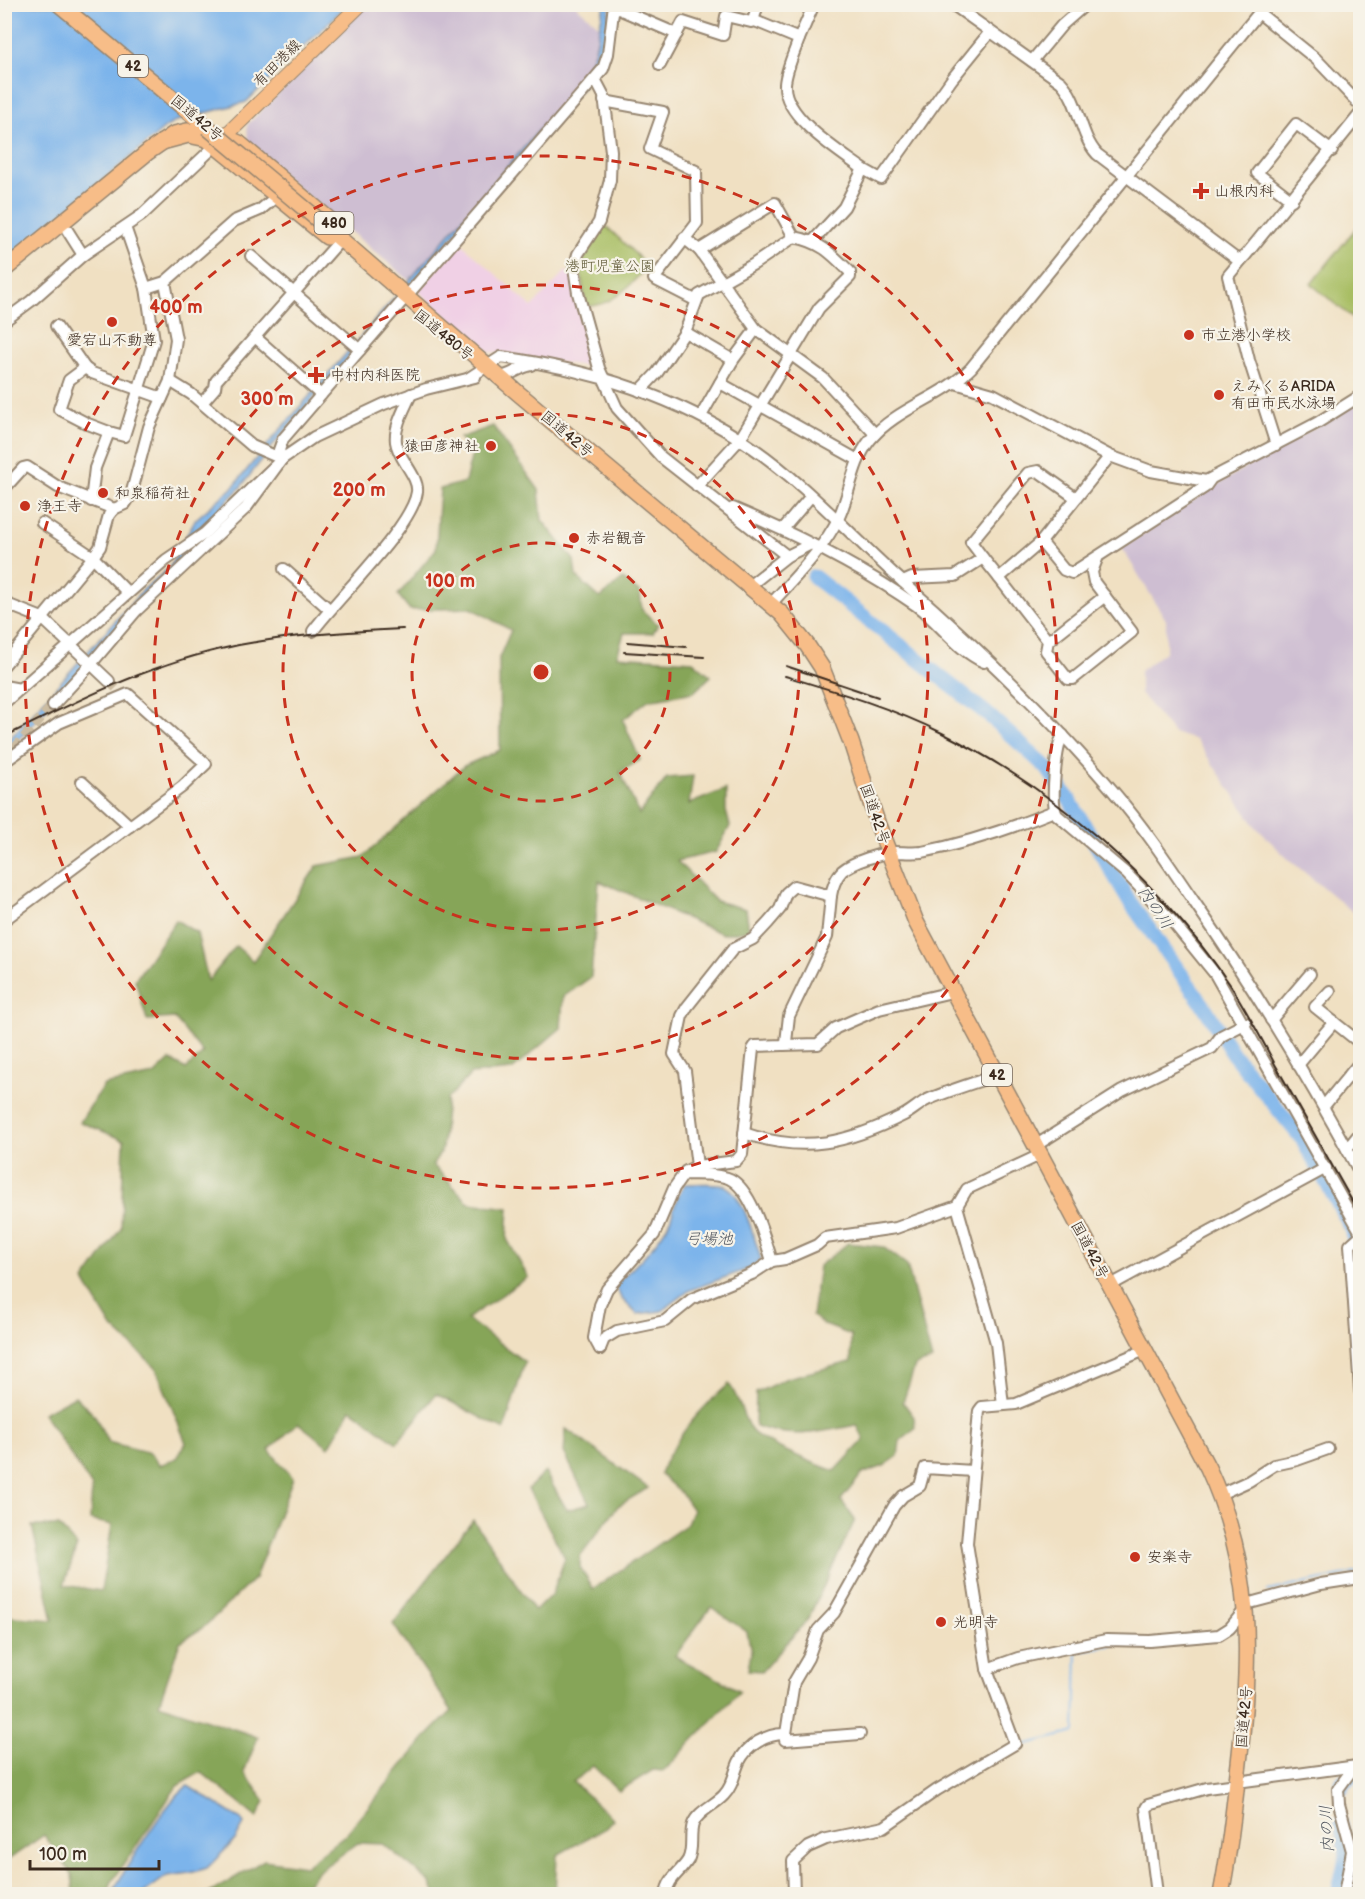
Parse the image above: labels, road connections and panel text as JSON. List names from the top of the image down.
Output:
{
  "streets": {
    "highway": [
      "42",
      "国道42号",
      "480",
      "国道480号"
    ],
    "main road": ["有田港線"]
  },
  "crossings": [
    ["有田港線", "国道480号"],
    ["国道42号", "国道480号"]
  ],
  "water": ["内の川", "弓場池"],
  "parks": ["港町児童公園"],
  "places": {
    "health": ["山根内科", "中村内科医院"],
    "other": [
      "愛宕山不動尊",
      "市立港小学校",
      "えみくるARIDA 有田市民水泳場",
      "猿田彦神社",
      "和泉稲荷社",
      "浄王寺",
      "赤岩観音",
      "安楽寺",
      "光明寺"
    ]
  },
  "scale_bar": "100 m",
  "rings": [
    "400 m",
    "300 m",
    "200 m",
    "100 m"
  ]
}
